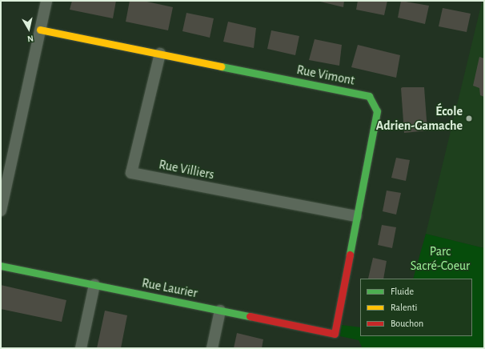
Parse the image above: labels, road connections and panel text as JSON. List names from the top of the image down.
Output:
{
  "streets": {
    "street": ["Rue Vimont", "Rue Villiers", "Rue Laurier"]
  },
  "crossings": [
    ["Rue Vimont", "Rue Villiers"],
    ["Rue Vimont", "Rue Laurier"]
  ],
  "parks": ["Parc Sacré-Coeur"],
  "places": ["École Adrien-Gamache"],
  "legend": ["Fluide", "Ralenti", "Bouchon"],
  "north": "bottom"
}
